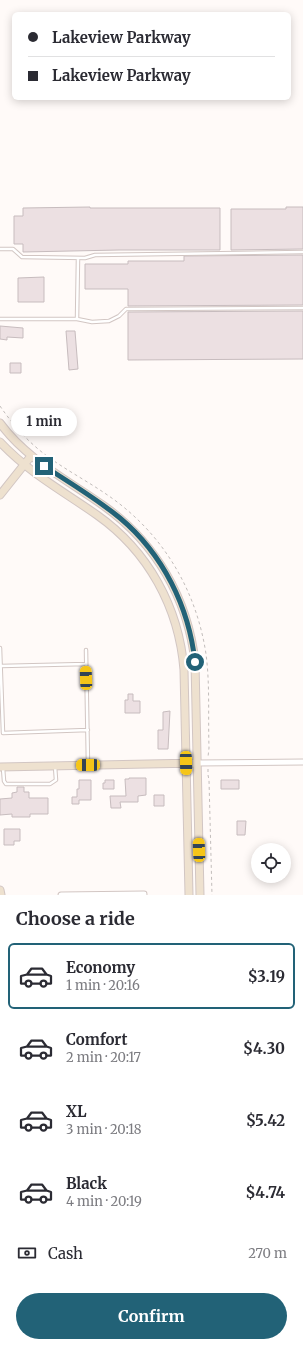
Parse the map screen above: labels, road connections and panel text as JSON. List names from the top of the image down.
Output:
{
  "page": {
    "banner": ["Lakeview Parkway", "Lakeview Parkway"],
    "bubble": "1 min",
    "heading": "Choose a ride",
    "list": [
      {
        "name": "Economy",
        "note": "1 min · 20:16",
        "value": "$3.19"
      },
      {
        "name": "Comfort",
        "note": "2 min · 20:17",
        "value": "$4.30"
      },
      {
        "name": "XL",
        "note": "3 min · 20:18",
        "value": "$5.42"
      },
      {
        "name": "Black",
        "note": "4 min · 20:19",
        "value": "$4.74"
      }
    ],
    "pay": ["Cash", "270 m"],
    "buttons": "Confirm"
  }
}
